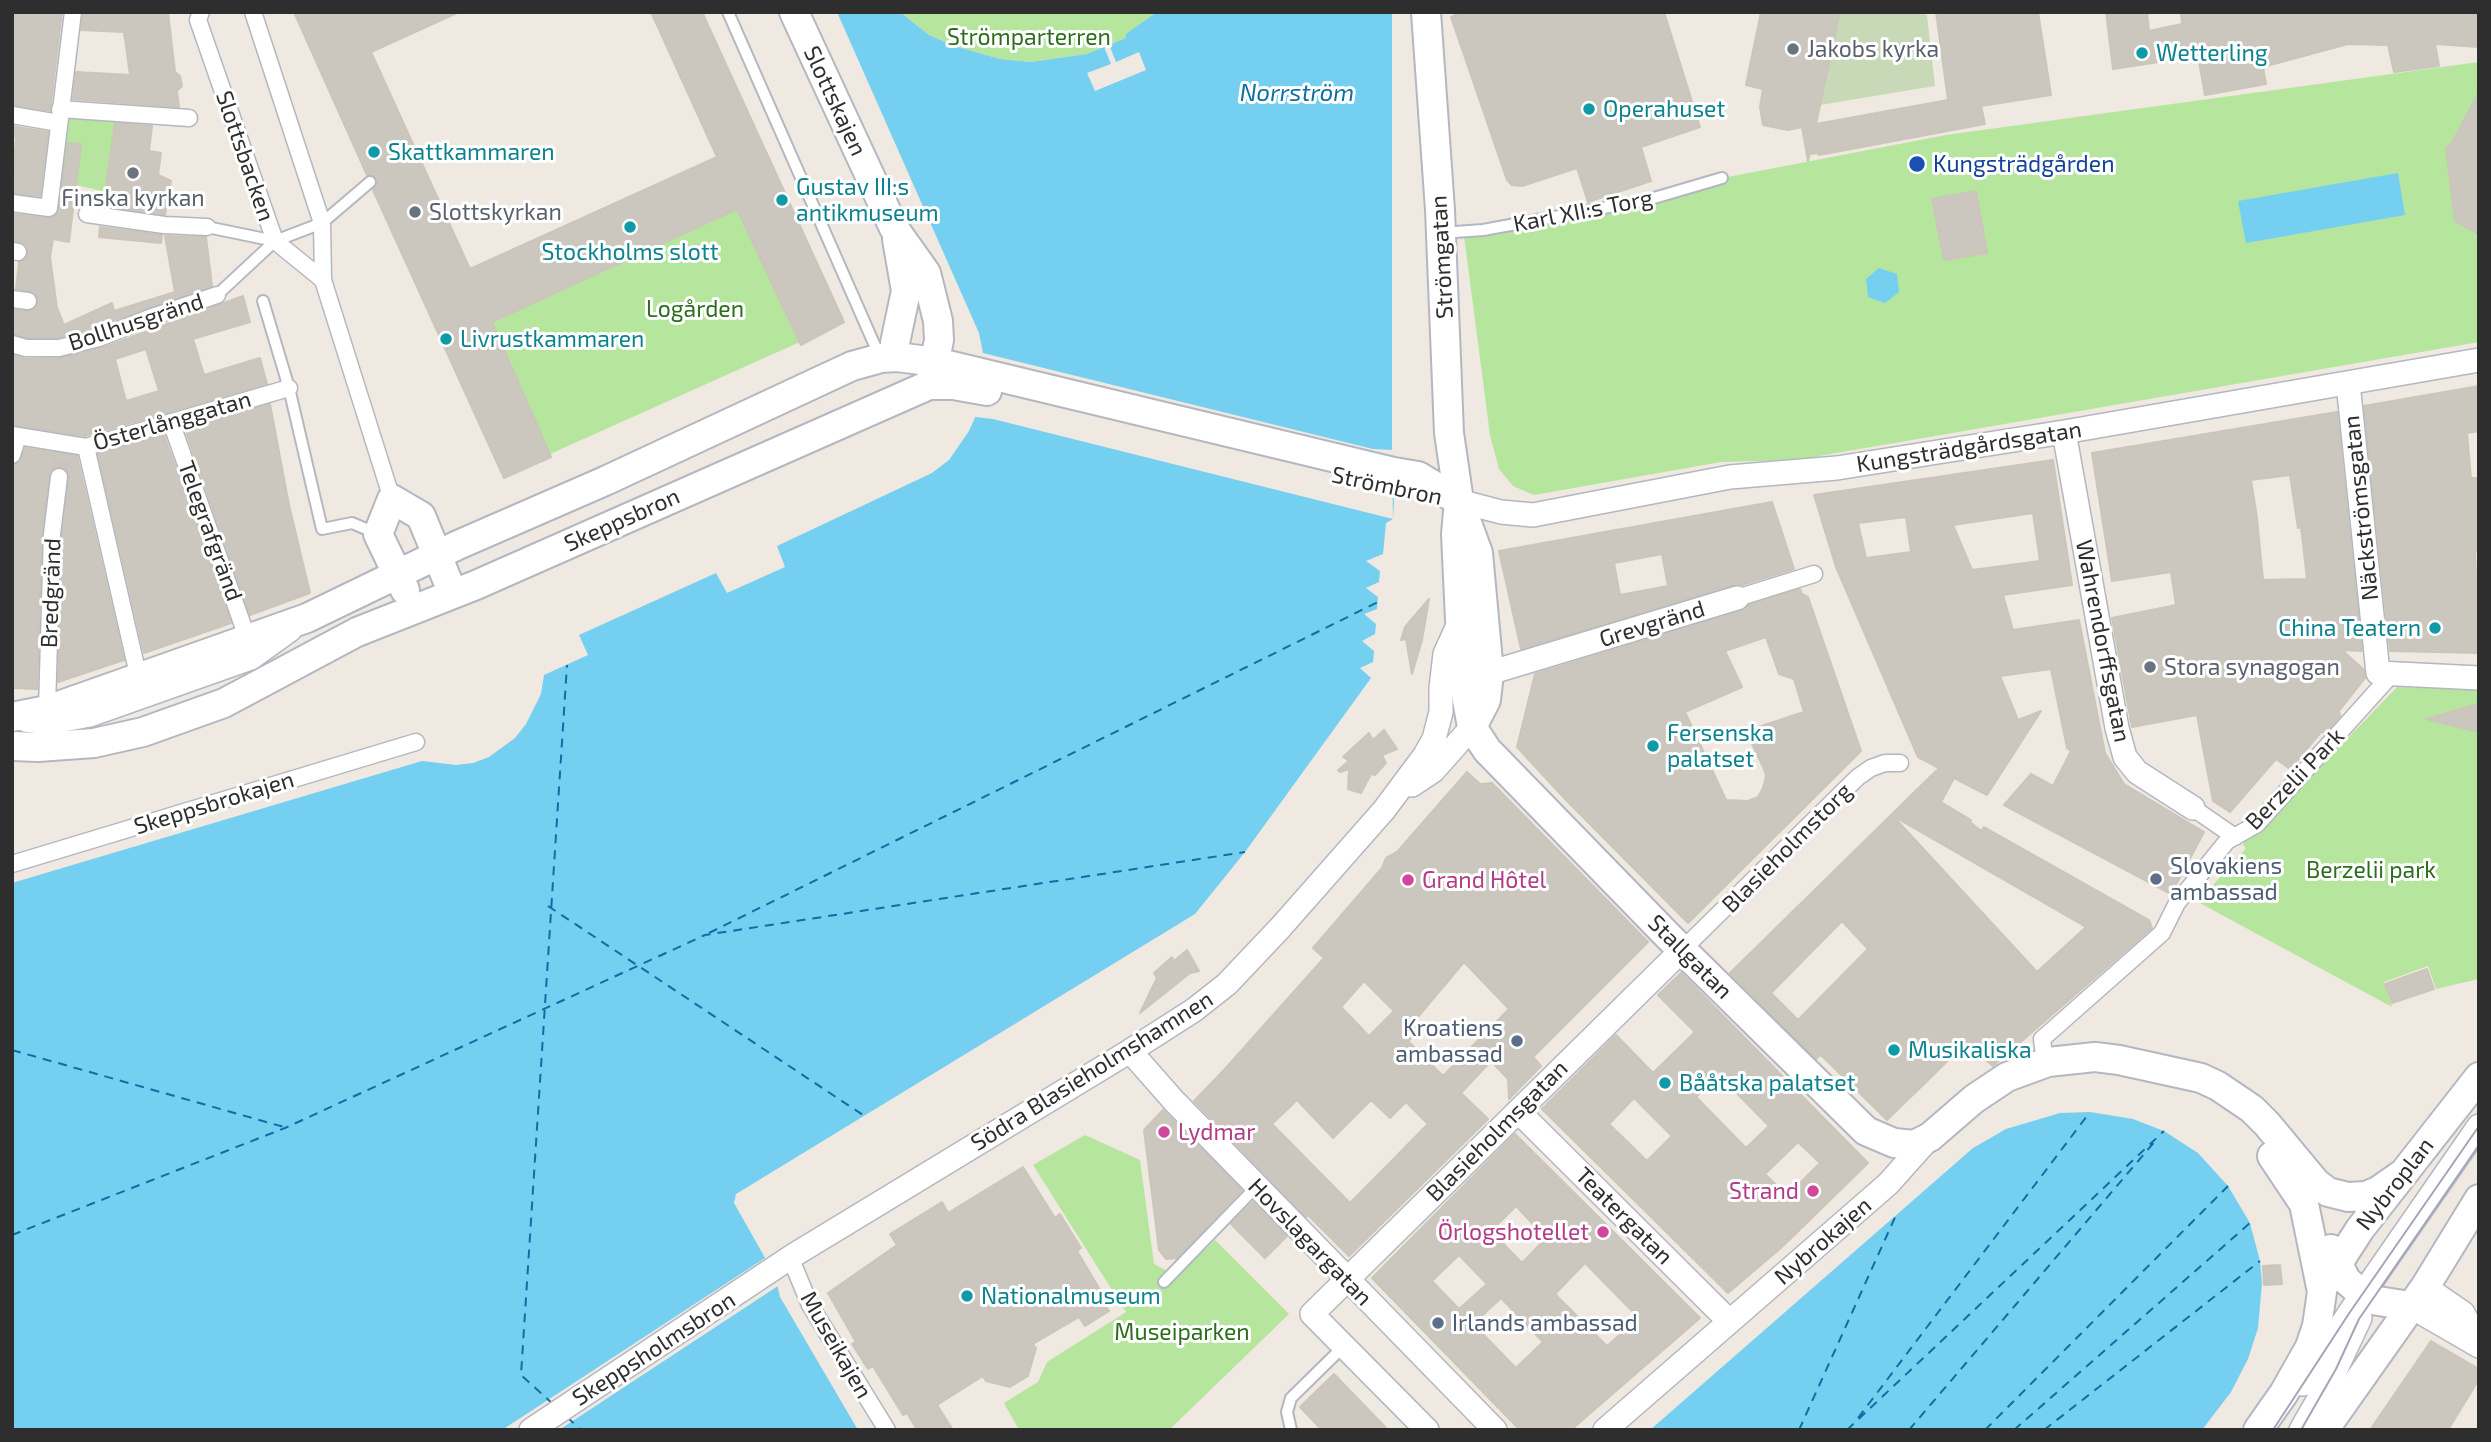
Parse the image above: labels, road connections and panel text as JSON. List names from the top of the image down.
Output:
{
  "streets": {
    "street": [
      "Slottskajen",
      "Slottsbacken",
      "Strömgatan",
      "Bollhusgränd",
      "Österlånggatan",
      "Kungsträdgårdsgatan",
      "Strömbron",
      "Näckströmsgatan",
      "Skeppsbron",
      "Telegrafgränd",
      "Bredgränd",
      "Grevgränd",
      "Wahrendorffsgatan",
      "Berzelii Park",
      "Skeppsbrokajen",
      "Blasieholmstorg",
      "Stallgatan",
      "Södra Blasieholmshamnen",
      "Blasieholmsgatan",
      "Nybroplan",
      "Teatergatan",
      "Nybrokajen",
      "Hovslagargatan",
      "Museikajen",
      "Skeppsholmsbron"
    ],
    "lane": ["Karl XII:s Torg"]
  },
  "crossings": [
    ["Slottskajen", "Strömbron"],
    ["Slottskajen", "Skeppsbron"],
    ["Karl XII:s Torg", "Strömgatan"],
    ["Strömgatan", "Kungsträdgårdsgatan"],
    ["Strömgatan", "Strömbron"],
    ["Strömgatan", "Södra Blasieholmshamnen"],
    ["Österlånggatan", "Telegrafgränd"],
    ["Kungsträdgårdsgatan", "Strömbron"],
    ["Kungsträdgårdsgatan", "Näckströmsgatan"],
    ["Kungsträdgårdsgatan", "Wahrendorffsgatan"],
    ["Kungsträdgårdsgatan", "Södra Blasieholmshamnen"],
    ["Strömbron", "Skeppsbron"],
    ["Strömbron", "Södra Blasieholmshamnen"],
    ["Näckströmsgatan", "Berzelii Park"],
    ["Skeppsbron", "Telegrafgränd"],
    ["Skeppsbron", "Bredgränd"],
    ["Grevgränd", "Södra Blasieholmshamnen"],
    ["Wahrendorffsgatan", "Berzelii Park"],
    ["Berzelii Park", "Nybrokajen"],
    ["Blasieholmstorg", "Stallgatan"],
    ["Blasieholmstorg", "Blasieholmsgatan"],
    ["Stallgatan", "Södra Blasieholmshamnen"],
    ["Stallgatan", "Blasieholmsgatan"],
    ["Stallgatan", "Nybrokajen"],
    ["Södra Blasieholmshamnen", "Hovslagargatan"],
    ["Södra Blasieholmshamnen", "Museikajen"],
    ["Södra Blasieholmshamnen", "Skeppsholmsbron"],
    ["Blasieholmsgatan", "Teatergatan"],
    ["Blasieholmsgatan", "Hovslagargatan"],
    ["Nybroplan", "Nybrokajen"],
    ["Teatergatan", "Nybrokajen"],
    ["Museikajen", "Skeppsholmsbron"]
  ],
  "water": ["Norrström"],
  "parks": [
    "Strömparterren",
    "Logården",
    "Berzelii park",
    "Museiparken"
  ],
  "places": [
    "Jakobs kyrka",
    "Wetterling",
    "Operahuset",
    "Skattkammaren",
    "Kungsträdgården",
    "Finska kyrkan",
    "Gustav III:s antikmuseum",
    "Slottskyrkan",
    "Stockholms slott",
    "Livrustkammaren",
    "China Teatern",
    "Stora synagogan",
    "Fersenska palatset",
    "Slovakiens ambassad",
    "Grand Hôtel",
    "Kroatiens ambassad",
    "Musikaliska",
    "Bååtska palatset",
    "Lydmar",
    "Strand",
    "Örlogshotellet",
    "Nationalmuseum",
    "Irlands ambassad"
  ]
}
